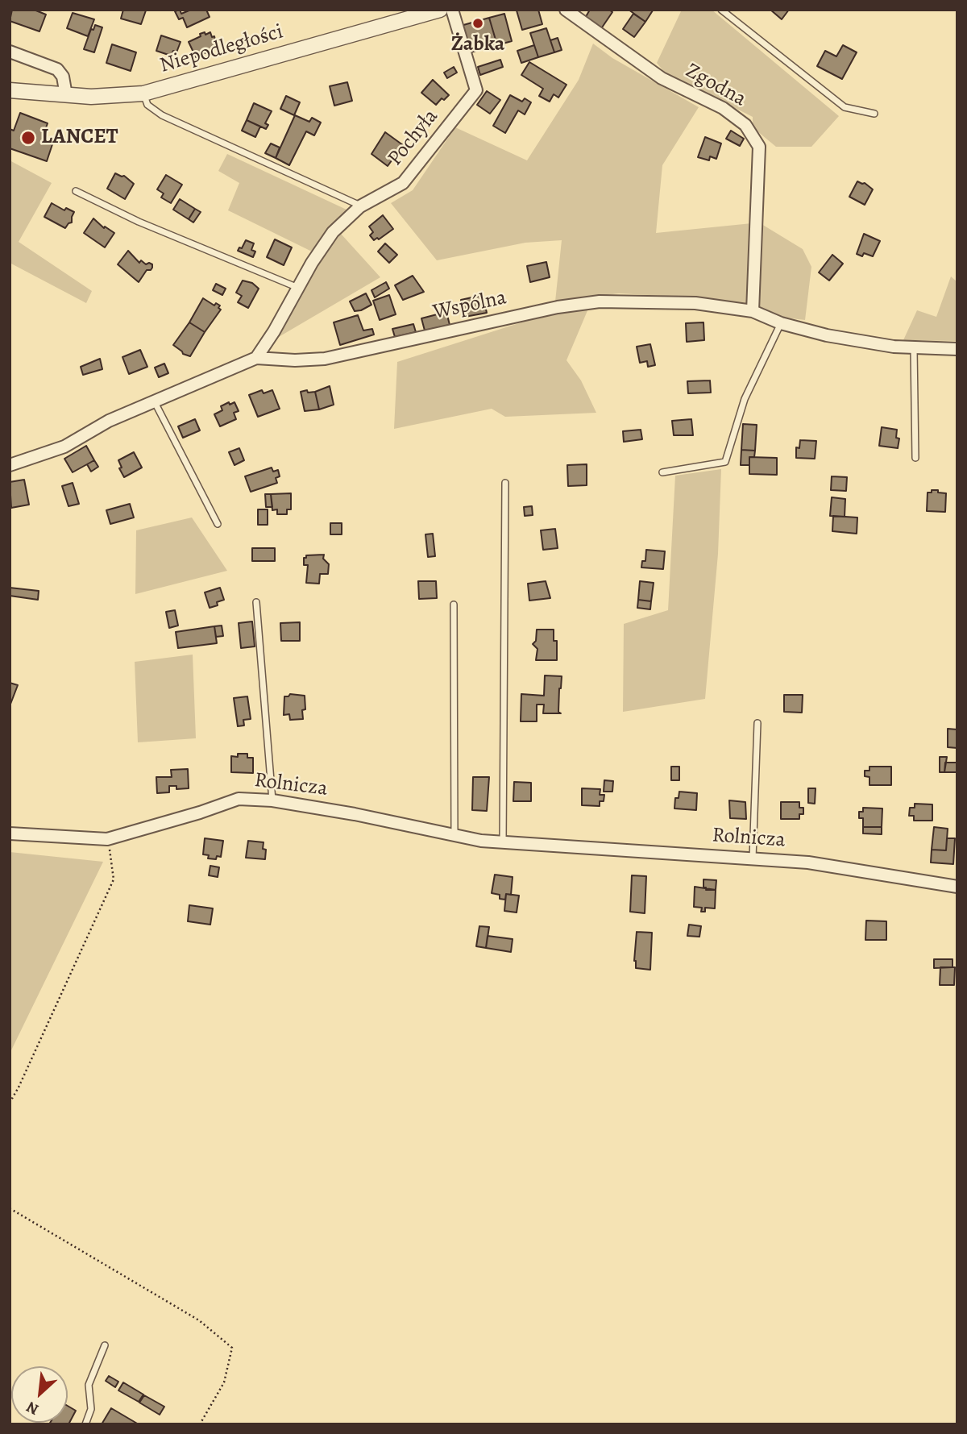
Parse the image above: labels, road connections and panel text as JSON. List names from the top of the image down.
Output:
{
  "streets": {
    "street": [
      "Niepodległości",
      "Zgodna",
      "Pochyła",
      "Wspólna",
      "Rolnicza"
    ]
  },
  "crossings": [
    ["Zgodna", "Wspólna"],
    ["Pochyła", "Wspólna"]
  ],
  "places": ["Żabka", "LANCET"],
  "north": "bottom left"
}
